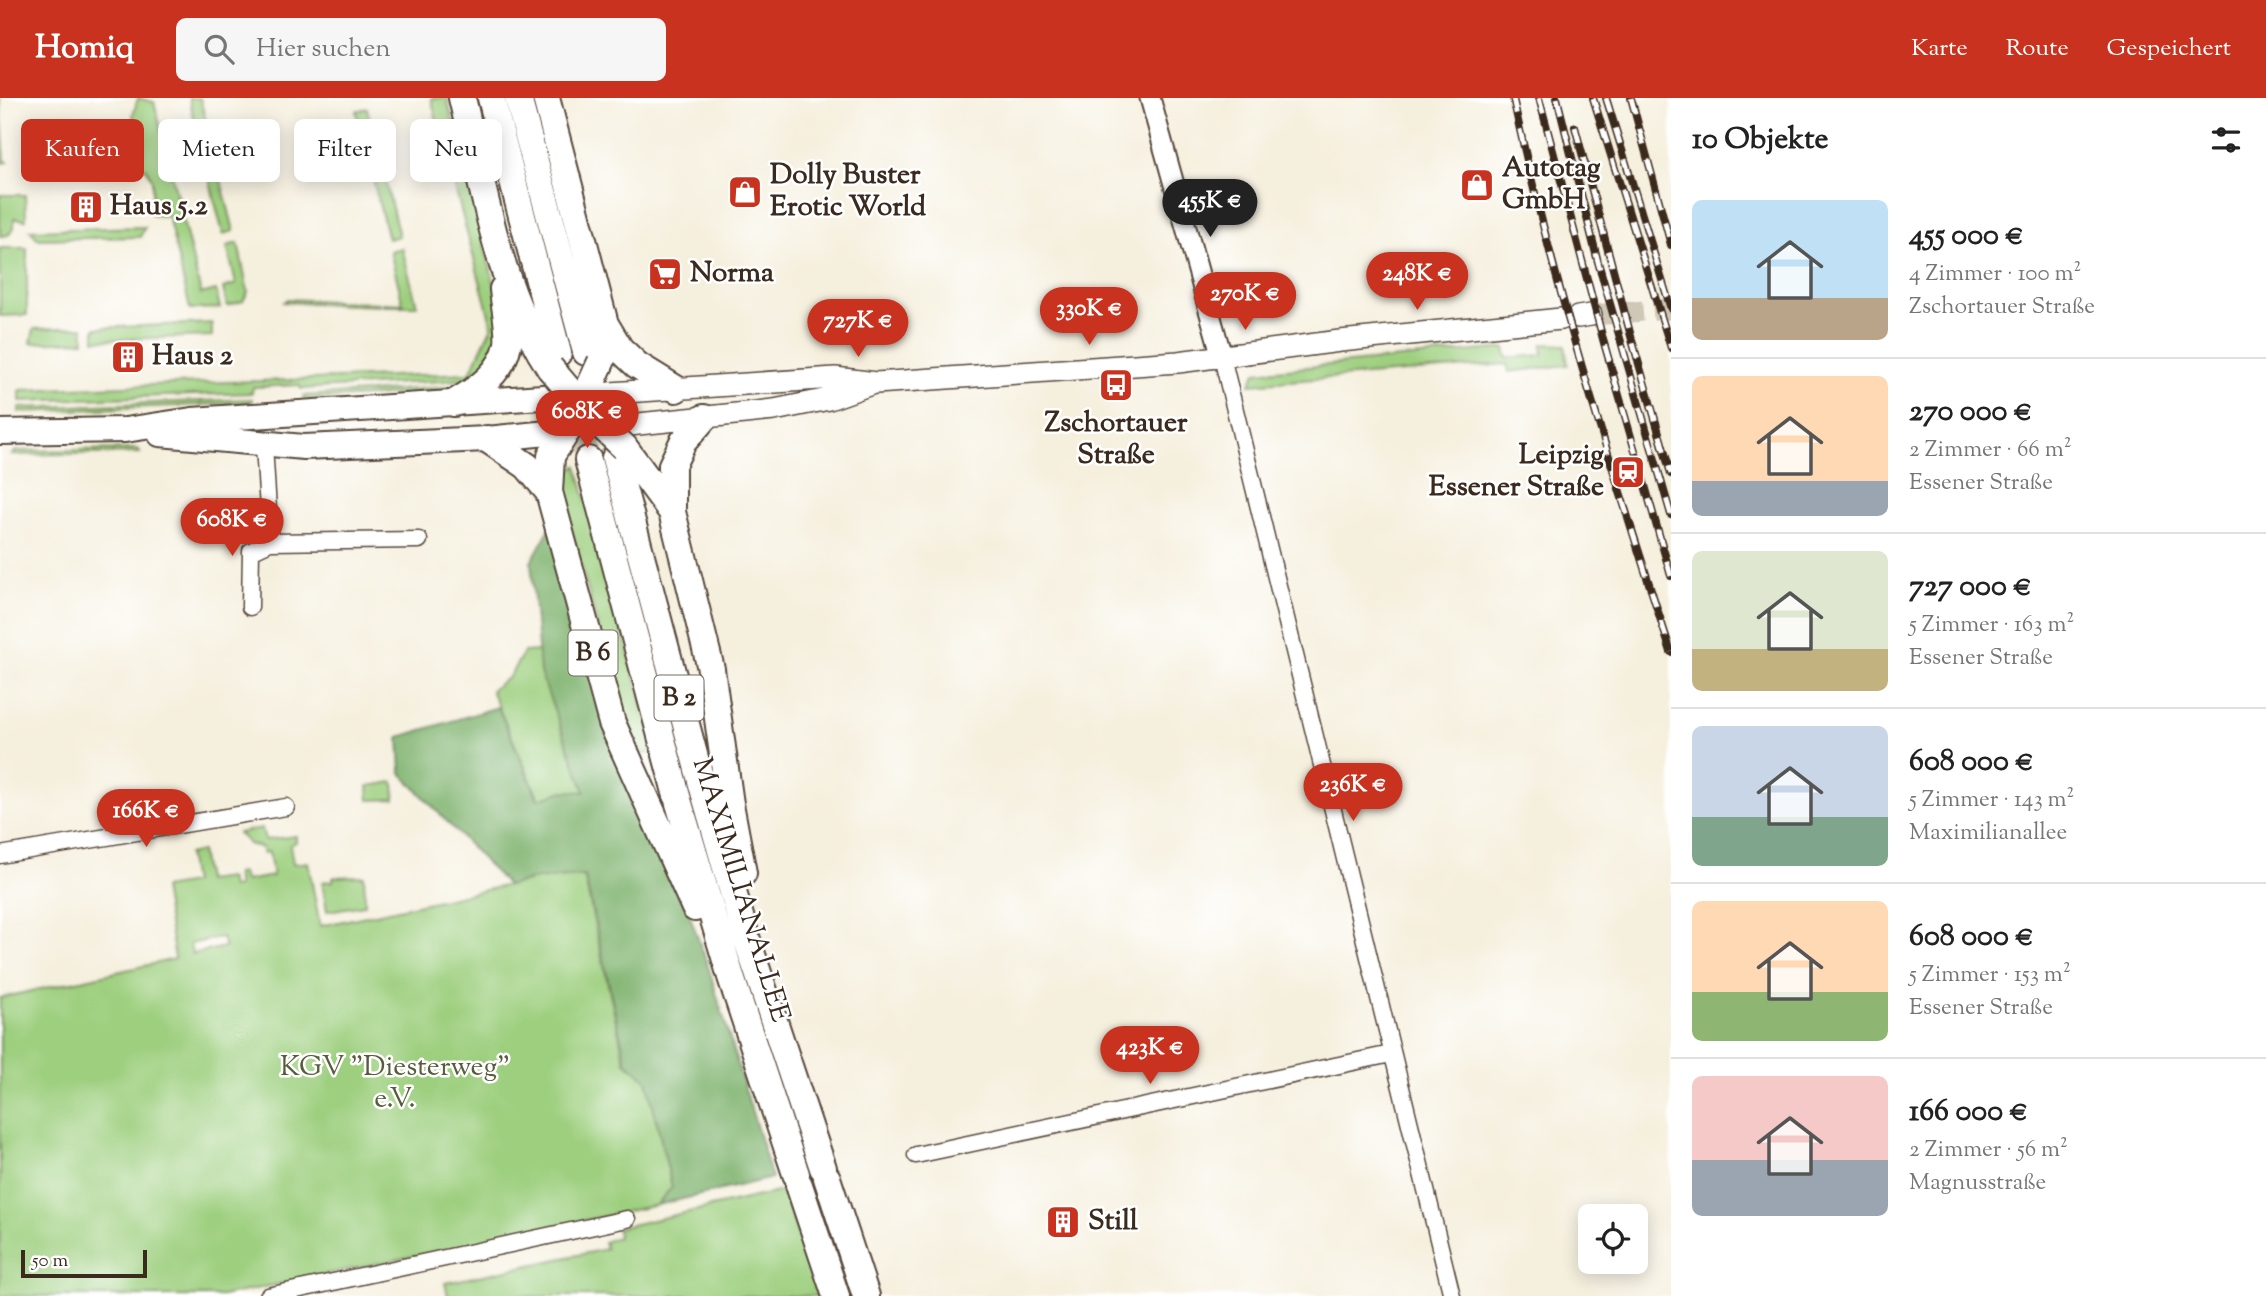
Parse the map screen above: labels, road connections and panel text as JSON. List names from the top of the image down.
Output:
{
  "streets": {
    "highway": ["B 6", "B 2", "MAXIMILIANALLEE"]
  },
  "crossings": [
    ["B 6", "MAXIMILIANALLEE"]
  ],
  "parks": ["KGV \"Diesterweg\" e.V."],
  "places": {
    "shop": ["Autotag GmbH", "Dolly Buster Erotic World"],
    "building": ["Haus 5.2", "Haus 2", "Still"],
    "supermarket": ["Norma"],
    "bus stop": ["Zschortauer Straße"],
    "station": ["Leipzig Essener Straße"]
  },
  "scale_bar": "50 m",
  "page": {
    "header": "Homiq",
    "search": "Hier suchen",
    "nav": ["Karte", "Route", "Gespeichert"],
    "heading": "10 Objekte",
    "chip": [
      "Kaufen",
      "Mieten",
      "Filter",
      "Neu"
    ],
    "price": [
      "455K €",
      "248K €",
      "270K €",
      "330K €",
      "727K €",
      "608K €",
      "608K €",
      "236K €",
      "166K €",
      "423K €"
    ],
    "list": [
      {
        "name": "455 000 €",
        "note": "4 Zimmer · 100 m² · Zschortauer Straße"
      },
      {
        "name": "270 000 €",
        "note": "2 Zimmer · 66 m² · Essener Straße"
      },
      {
        "name": "727 000 €",
        "note": "5 Zimmer · 163 m² · Essener Straße"
      },
      {
        "name": "608 000 €",
        "note": "5 Zimmer · 143 m² · Maximilianallee"
      },
      {
        "name": "608 000 €",
        "note": "5 Zimmer · 153 m² · Essener Straße"
      },
      {
        "name": "166 000 €",
        "note": "2 Zimmer · 56 m² · Magnusstraße"
      }
    ],
    "scale": "50 m"
  }
}
